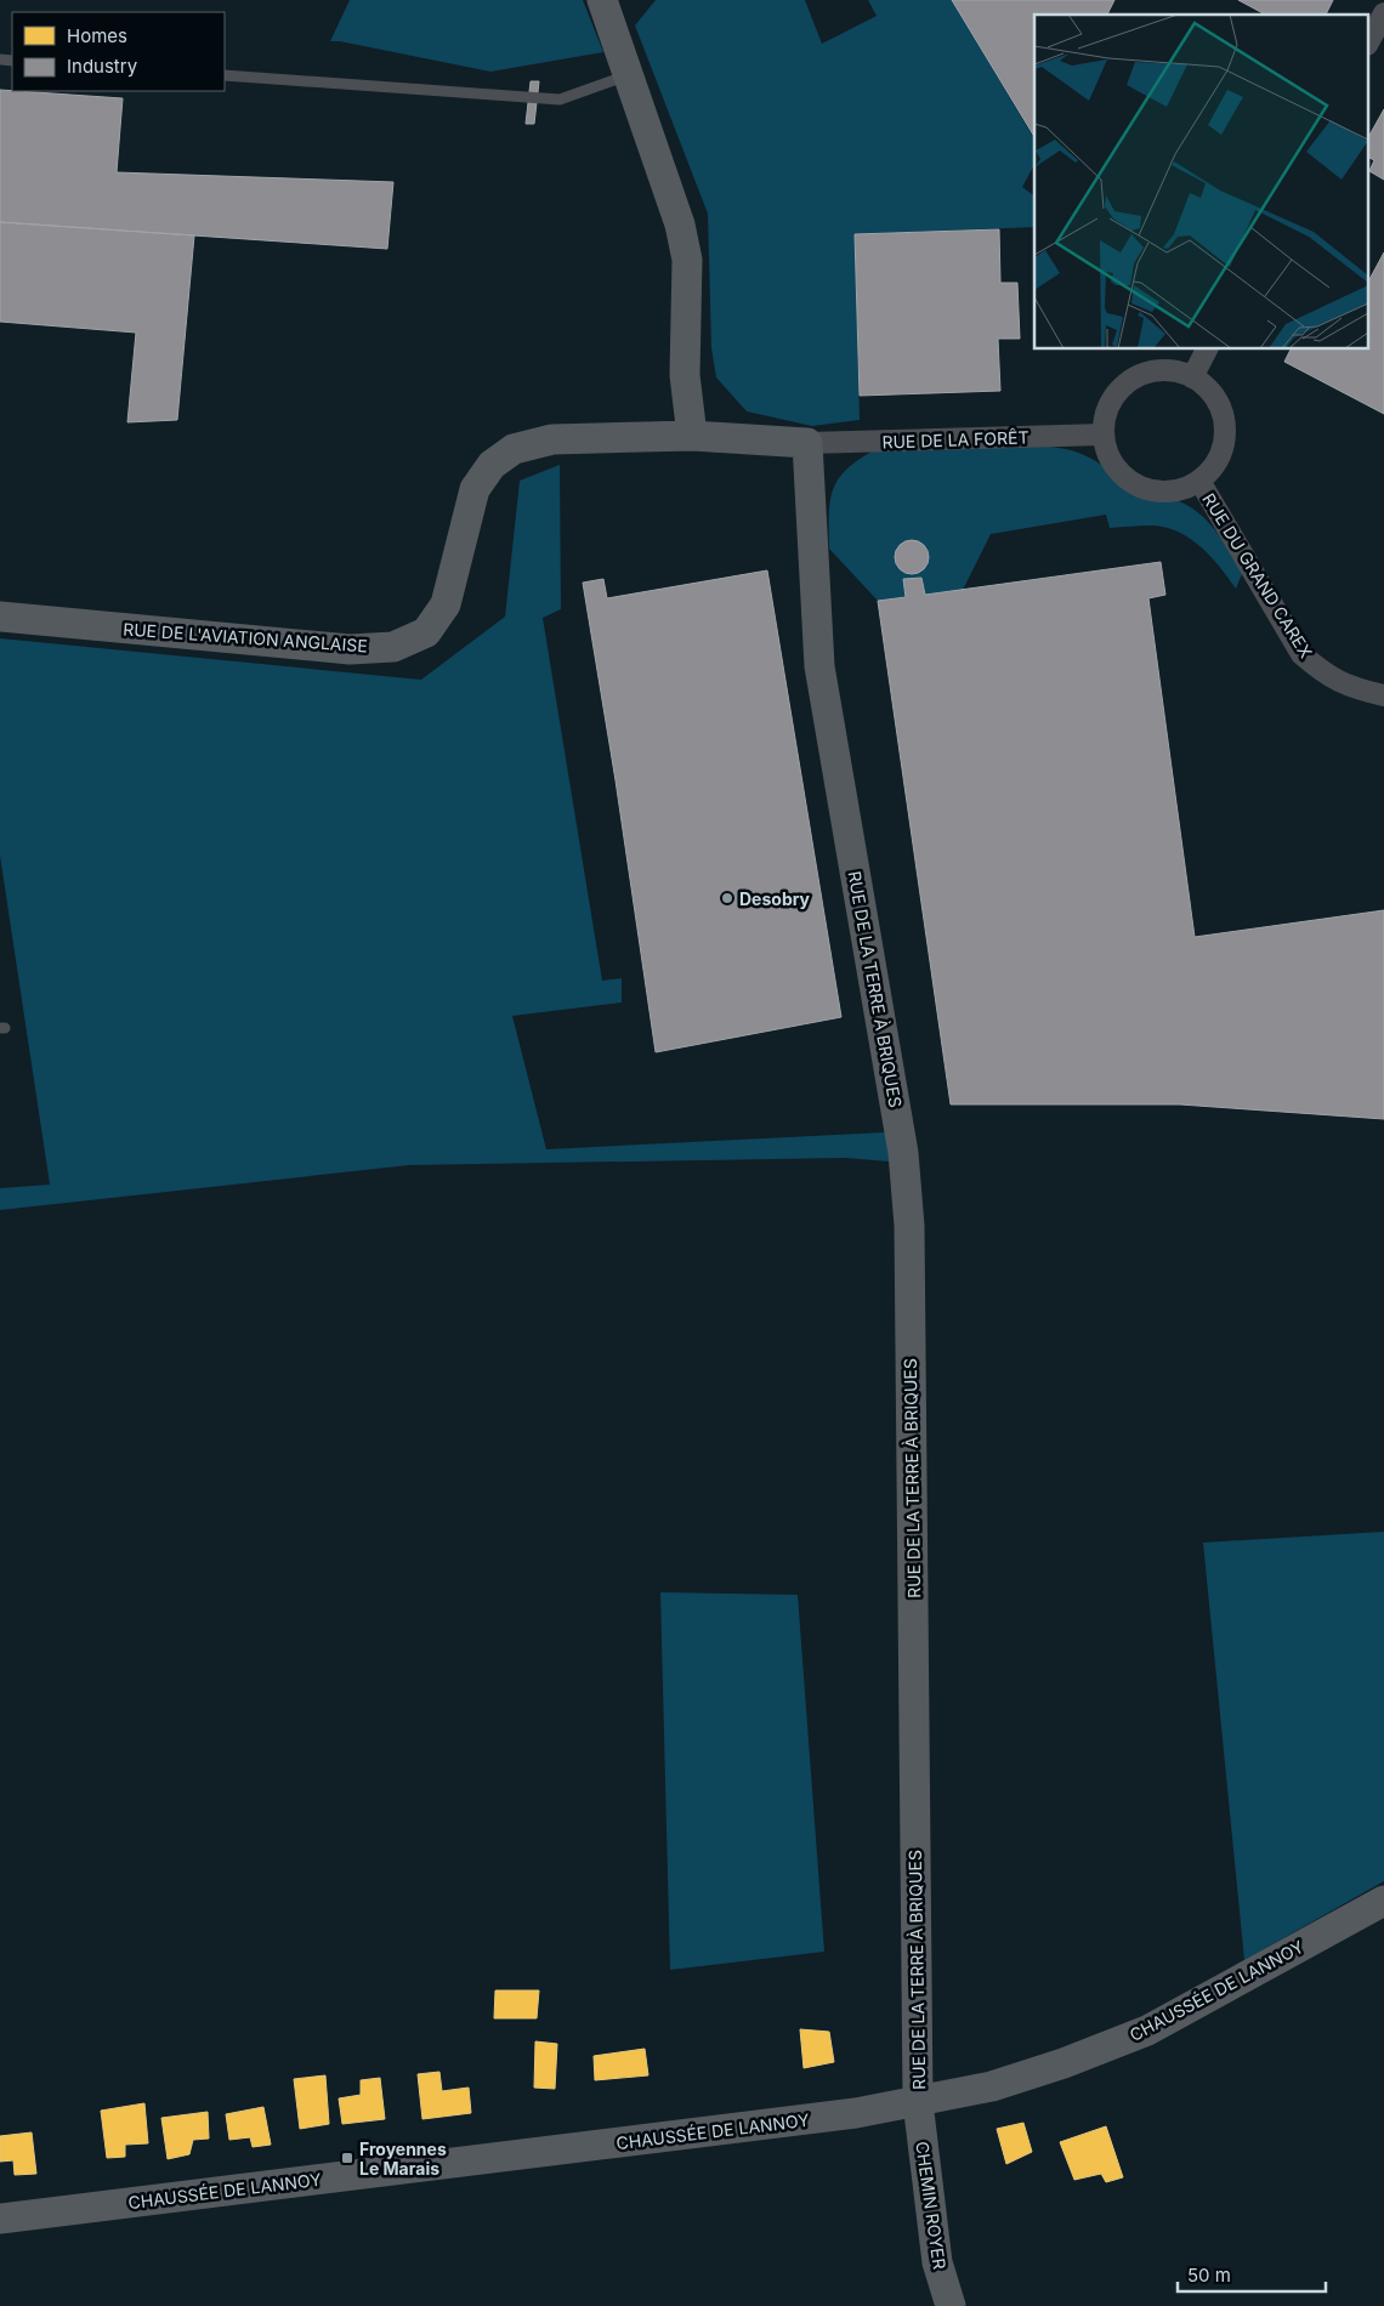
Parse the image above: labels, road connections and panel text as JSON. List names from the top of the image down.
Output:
{
  "streets": {
    "main road": [
      "RUE DE L'AVIATION ANGLAISE",
      "RUE DE LA TERRE À BRIQUES",
      "CHAUSSÉE DE LANNOY",
      "CHEMIN ROYER"
    ],
    "street": ["RUE DE LA FORÊT", "RUE DU GRAND CAREX"]
  },
  "crossings": [
    ["RUE DE LA FORÊT", "RUE DU GRAND CAREX"],
    ["RUE DE LA FORÊT", "RUE DE LA TERRE À BRIQUES"],
    ["RUE DE LA TERRE À BRIQUES", "CHAUSSÉE DE LANNOY"],
    ["RUE DE LA TERRE À BRIQUES", "CHEMIN ROYER"],
    ["CHAUSSÉE DE LANNOY", "CHEMIN ROYER"]
  ],
  "places": {
    "other": ["Desobry"],
    "transit": ["Froyennes Le Marais"]
  },
  "legend": ["Homes", "Industry"],
  "scale_bar": "50 m"
}
